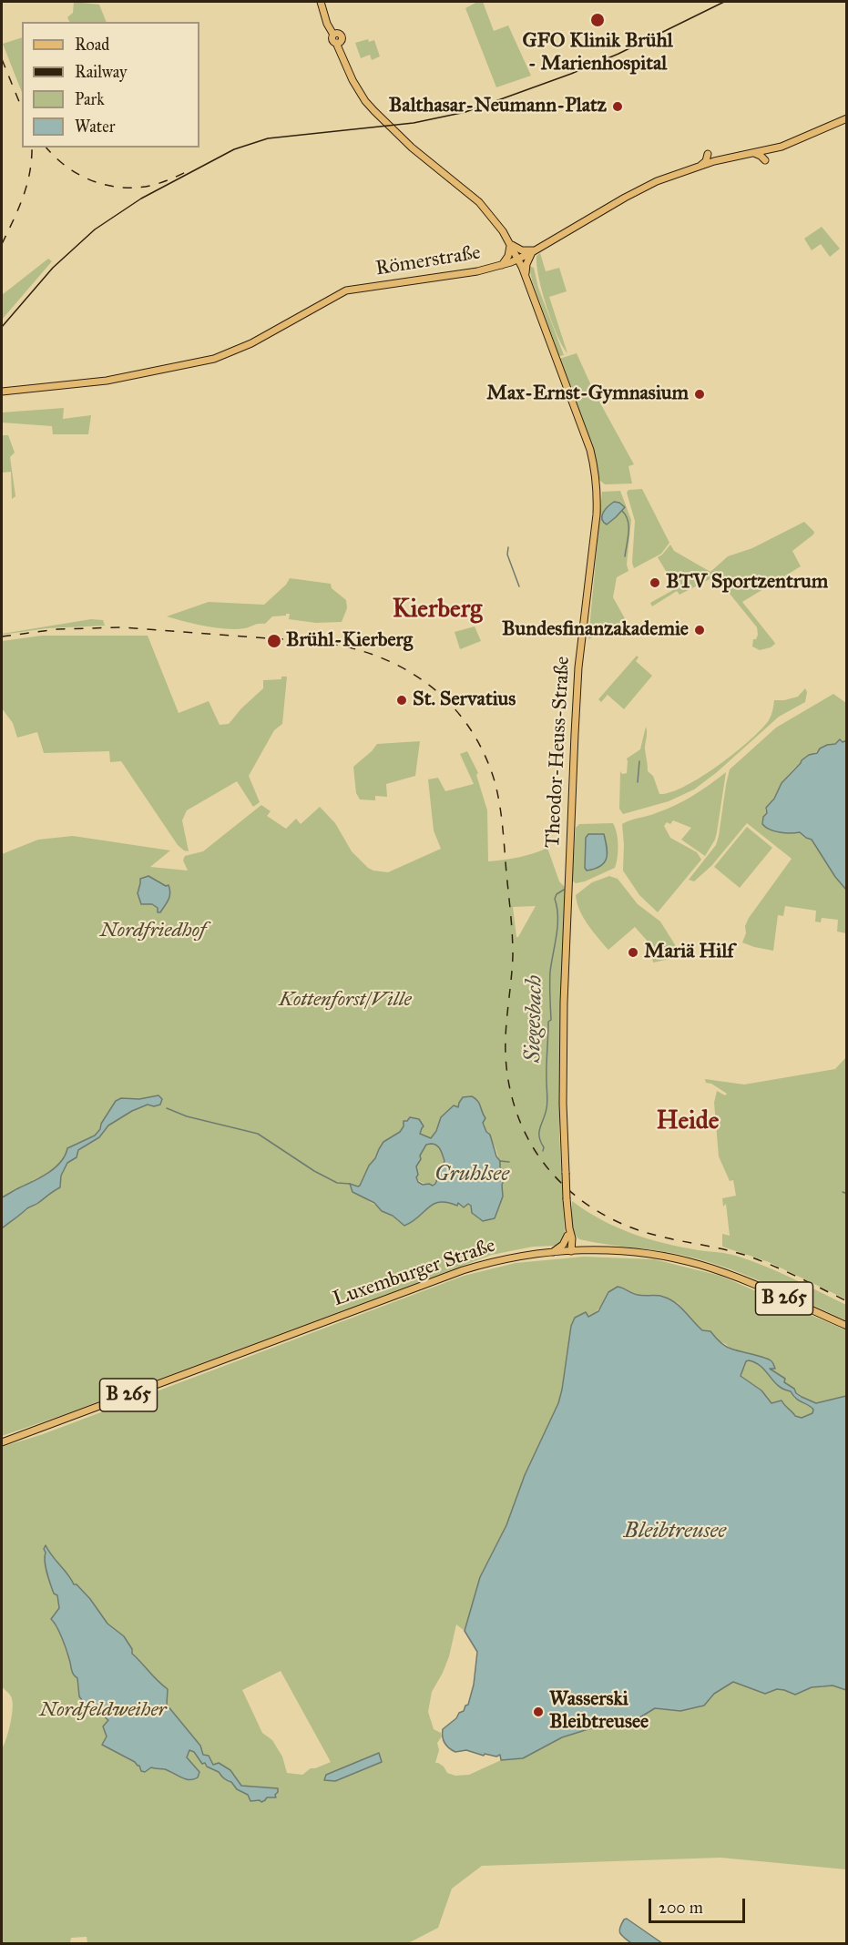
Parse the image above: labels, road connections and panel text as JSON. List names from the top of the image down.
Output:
{
  "streets": {
    "main road": [
      "Römerstraße",
      "Theodor-Heuss-Straße",
      "Luxemburger Straße",
      "B 265"
    ]
  },
  "crossings": [
    ["Römerstraße", "Theodor-Heuss-Straße"],
    ["Theodor-Heuss-Straße", "Luxemburger Straße"]
  ],
  "districts": ["Kierberg", "Heide"],
  "water": ["Siegesbach", "Gruhlsee", "Bleibtreusee"],
  "parks": ["Nordfriedhof", "Kottenforst/Ville", "Nordfeldweiher"],
  "places": [
    "GFO Klinik Brühl - Marienhospital",
    "Balthasar-Neumann-Platz",
    "Max-Ernst-Gymnasium",
    "BTV Sportzentrum",
    "Bundesfinanzakademie",
    "Brühl-Kierberg",
    "St. Servatius",
    "Mariä Hilf",
    "Wasserski Bleibtreusee"
  ],
  "legend": [
    "Road",
    "Railway",
    "Park",
    "Water"
  ],
  "scale_bar": "200 m"
}
